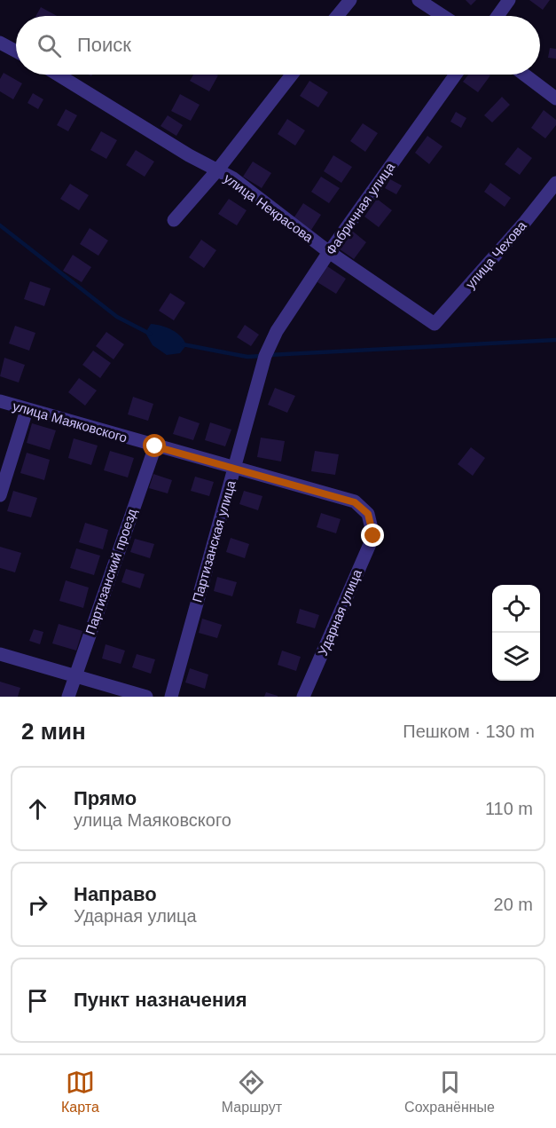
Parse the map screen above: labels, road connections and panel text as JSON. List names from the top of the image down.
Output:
{
  "streets": {
    "street": [
      "улица Некрасова",
      "Фабричная улица",
      "улица Чехова",
      "улица Маяковского",
      "Партизанская улица",
      "Партизанский проезд",
      "Ударная улица"
    ]
  },
  "crossings": [
    ["улица Некрасова", "Фабричная улица"],
    ["улица Некрасова", "улица Чехова"],
    ["Фабричная улица", "Партизанская улица"],
    ["улица Маяковского", "Партизанская улица"],
    ["улица Маяковского", "Партизанский проезд"],
    ["улица Маяковского", "Ударная улица"]
  ],
  "page": {
    "search": "Поиск",
    "heading": ["2 мин", "Пешком · 130 m"],
    "list": [
      ["Прямо", "улица Маяковского", "110 m"],
      ["Направо", "Ударная улица", "20 m"],
      "Пункт назначения"
    ],
    "nav": ["Карта", "Маршрут", "Сохранённые"]
  }
}
